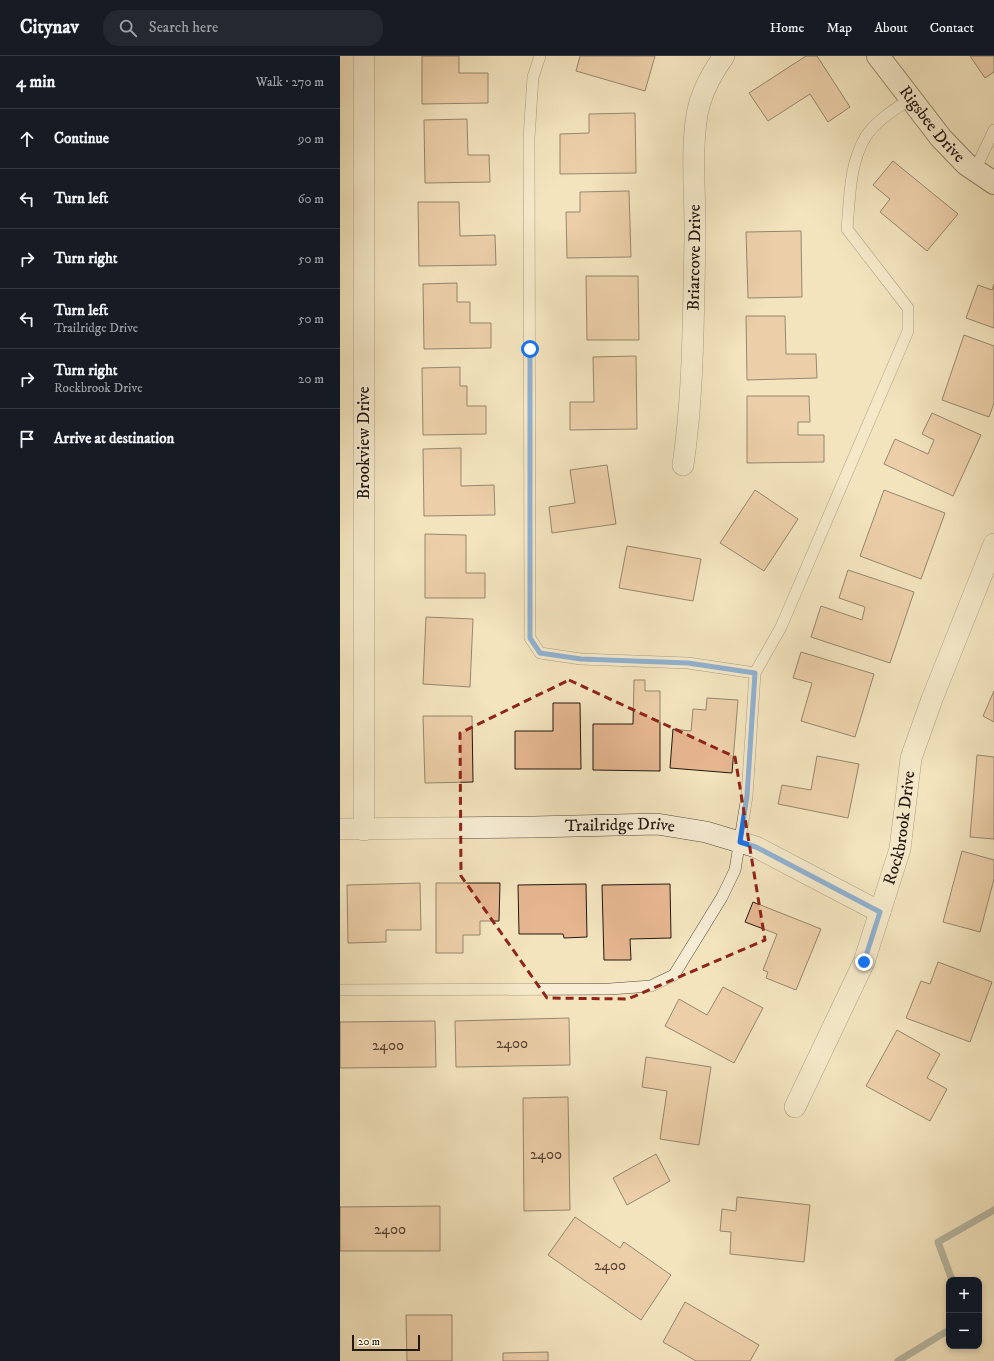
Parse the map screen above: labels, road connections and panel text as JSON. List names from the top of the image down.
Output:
{
  "streets": {
    "street": [
      "Rigsbee Drive",
      "Briarcove Drive",
      "Brookview Drive",
      "Trailridge Drive",
      "Rockbrook Drive"
    ]
  },
  "crossings": [
    ["Brookview Drive", "Trailridge Drive"],
    ["Trailridge Drive", "Rockbrook Drive"]
  ],
  "house_numbers": [
    "2400",
    "2400",
    "2400",
    "2400",
    "2400"
  ],
  "scale_bar": "20 m",
  "page": {
    "header": "Citynav",
    "search": "Search here",
    "nav": [
      "Home",
      "Map",
      "About",
      "Contact"
    ],
    "heading": ["4 min", "Walk · 270 m"],
    "list": [
      ["Continue", "90 m"],
      ["Turn left", "60 m"],
      ["Turn right", "50 m"],
      ["Turn left", "Trailridge Drive", "50 m"],
      ["Turn right", "Rockbrook Drive", "20 m"],
      "Arrive at destination"
    ],
    "map_buttons": ["+", "−"],
    "scale": "20 m"
  }
}
